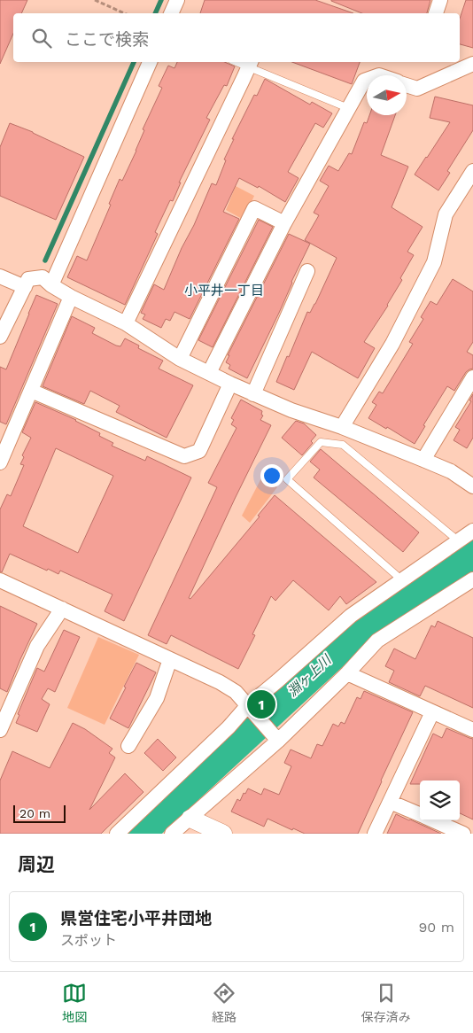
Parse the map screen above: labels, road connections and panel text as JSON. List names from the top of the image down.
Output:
{
  "districts": ["小平井一丁目"],
  "water": ["淵ヶ上川"],
  "scale_bar": "20 m",
  "north": "right",
  "page": {
    "search": "ここで検索",
    "pins": "1",
    "scale": "20 m",
    "heading": "周辺",
    "list": [
      {
        "mark": "1",
        "name": "県営住宅小平井団地",
        "note": "スポット",
        "value": "90 m"
      }
    ],
    "nav": ["地図", "経路", "保存済み"]
  }
}
